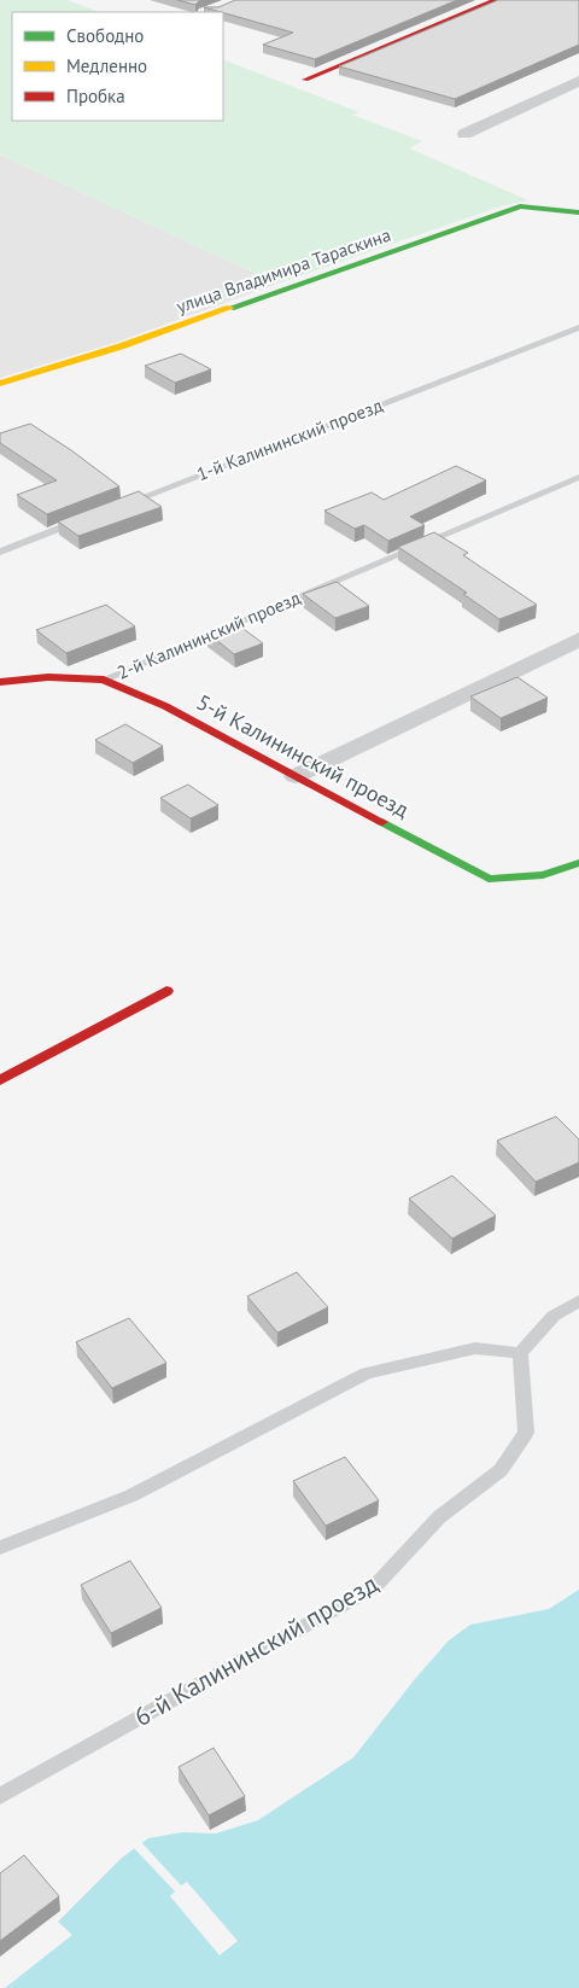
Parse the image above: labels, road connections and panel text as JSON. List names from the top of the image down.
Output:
{
  "streets": {
    "street": ["улица Владимира Тараскина", "5-й Калининский проезд"],
    "lane": ["1-й Калининский проезд", "2-й Калининский проезд", "6-й Калининский проезд"]
  },
  "crossings": [
    ["2-й Калининский проезд", "5-й Калининский проезд"]
  ],
  "legend": ["Свободно", "Медленно", "Пробка"]
}
